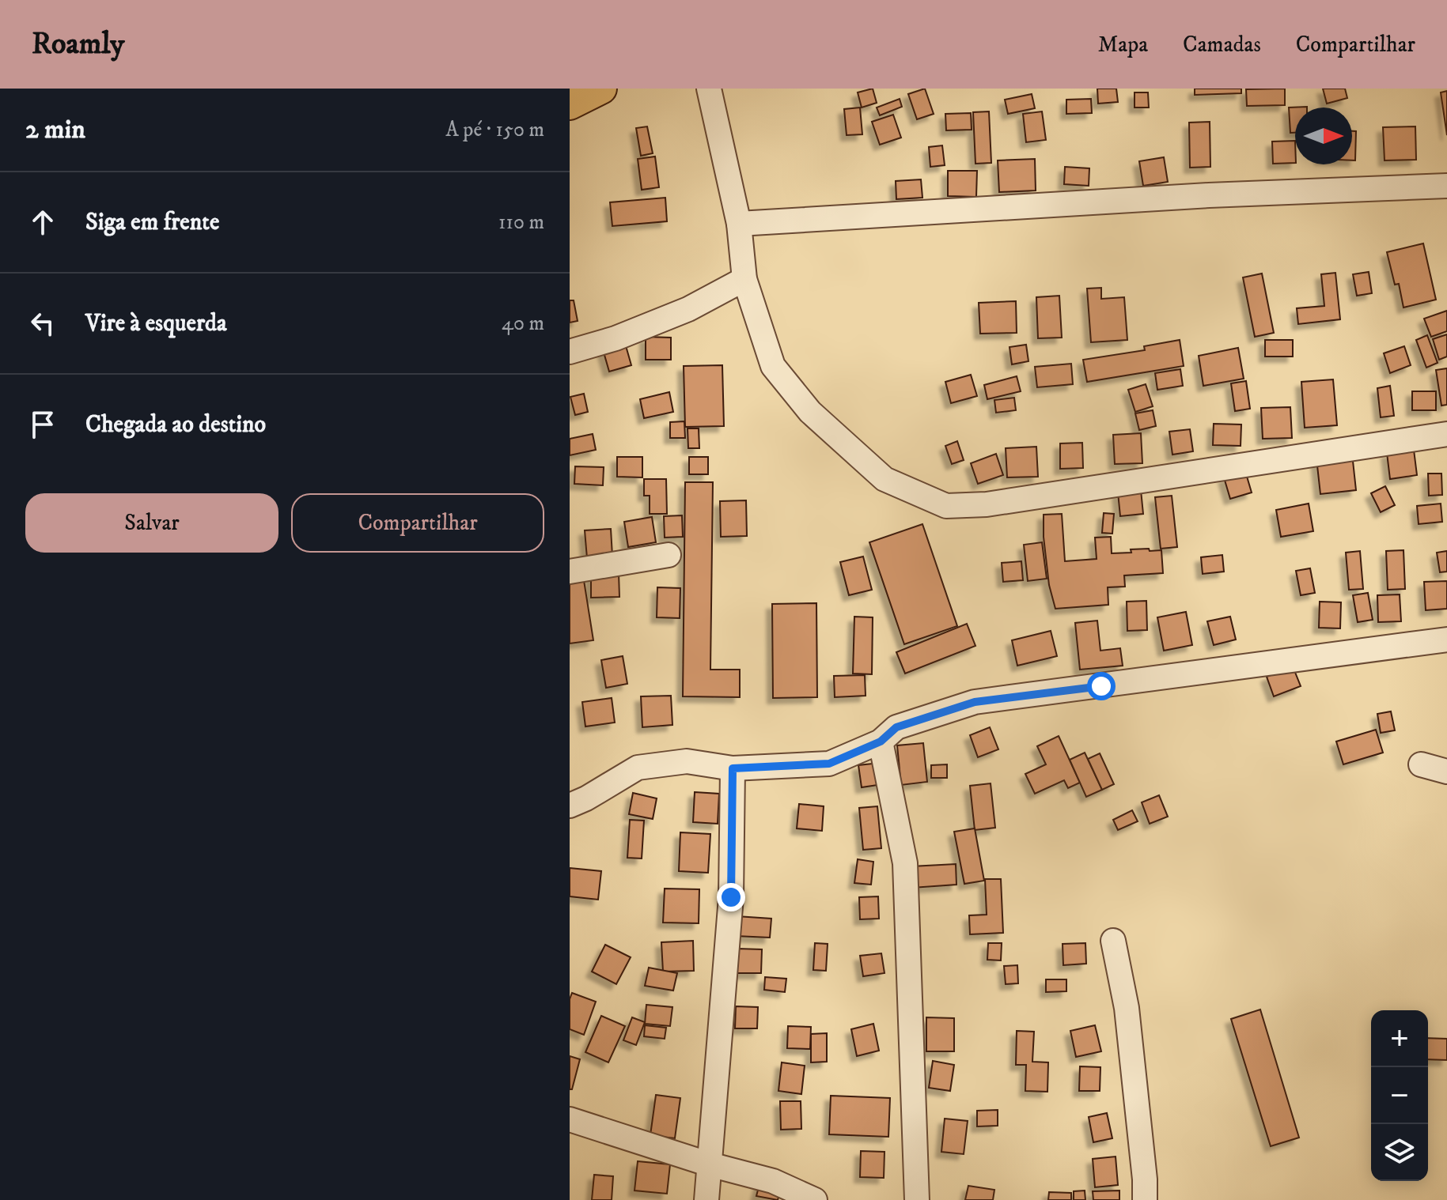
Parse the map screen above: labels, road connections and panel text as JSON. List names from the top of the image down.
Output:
{
  "north": "right",
  "page": {
    "header": "Roamly",
    "nav": ["Mapa", "Camadas", "Compartilhar"],
    "heading": ["2 min", "A pé · 150 m"],
    "list": [
      ["Siga em frente", "110 m"],
      ["Vire à esquerda", "40 m"],
      "Chegada ao destino"
    ],
    "buttons": ["Salvar", "Compartilhar"],
    "map_buttons": ["+", "−"]
  }
}
